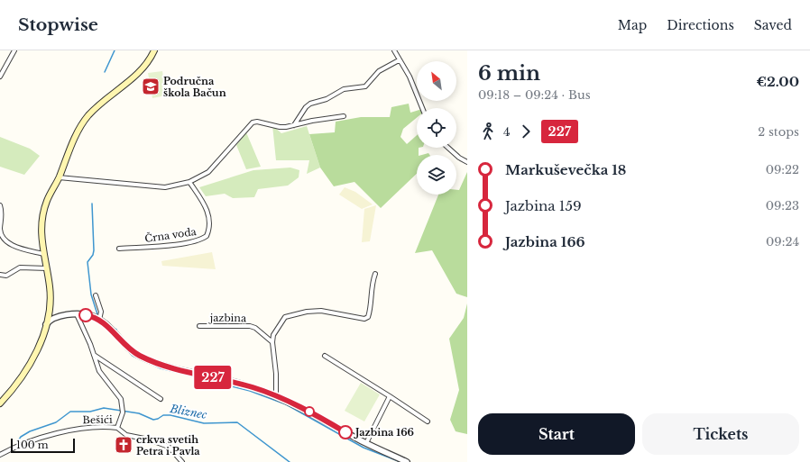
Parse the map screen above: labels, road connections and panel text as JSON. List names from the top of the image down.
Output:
{
  "streets": {
    "street": ["Črna voda", "jazbina", "Bešići"]
  },
  "water": ["Bliznec"],
  "places": {
    "school or university": ["Područna škola Bačun"],
    "other": ["Jazbina 166"],
    "church": ["crkva svetih Petra i Pavla"]
  },
  "lines": ["bus line 227"],
  "scale_bar": "100 m",
  "north": "top left",
  "page": {
    "header": "Stopwise",
    "nav": ["Map", "Directions", "Saved"],
    "on_map": "227",
    "heading": ["6 min", "09:18 – 09:24 · Bus", "€2.00"],
    "legs": ["4", "227", "2 stops"],
    "list": [
      {
        "name": "Markuševečka 18",
        "value": "09:22"
      },
      {
        "name": "Jazbina 159",
        "value": "09:23"
      },
      {
        "name": "Jazbina 166",
        "value": "09:24"
      }
    ],
    "buttons": ["Start", "Tickets"],
    "scale": "100 m"
  }
}
